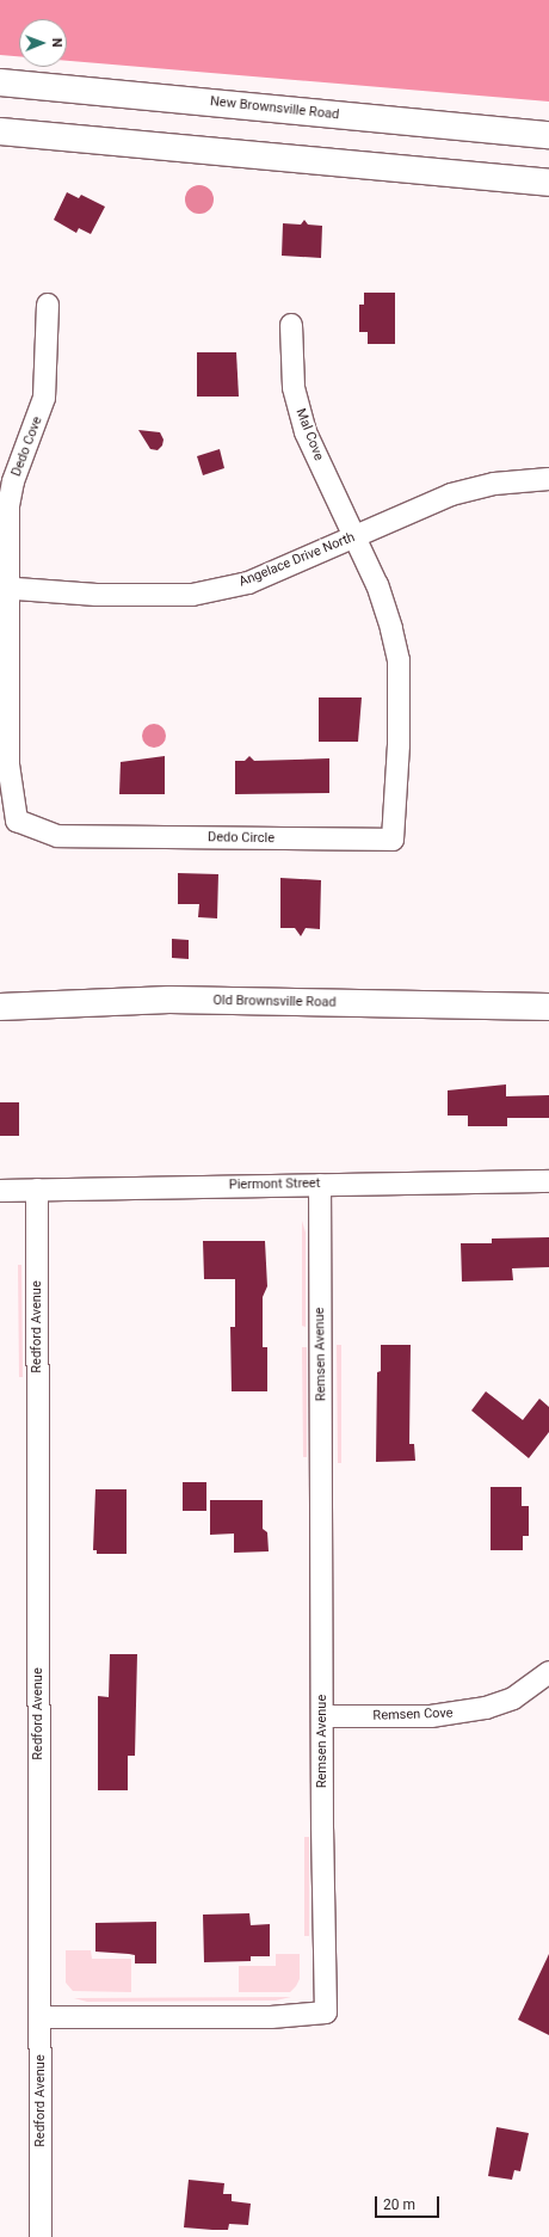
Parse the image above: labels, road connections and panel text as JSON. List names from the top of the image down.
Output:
{
  "streets": {
    "main road": ["New Brownsville Road", "Old Brownsville Road"],
    "street": [
      "Mal Cove",
      "Dedo Cove",
      "Angelace Drive North",
      "Dedo Circle",
      "Piermont Street",
      "Redford Avenue",
      "Remsen Avenue",
      "Remsen Cove"
    ]
  },
  "crossings": [
    ["Mal Cove", "Angelace Drive North"],
    ["Mal Cove", "Dedo Circle"],
    ["Dedo Cove", "Angelace Drive North"],
    ["Dedo Cove", "Dedo Circle"],
    ["Angelace Drive North", "Dedo Circle"],
    ["Piermont Street", "Redford Avenue"],
    ["Piermont Street", "Remsen Avenue"],
    ["Redford Avenue", "Remsen Avenue"],
    ["Remsen Avenue", "Remsen Cove"]
  ],
  "scale_bar": "20 m",
  "north": "right"
}
